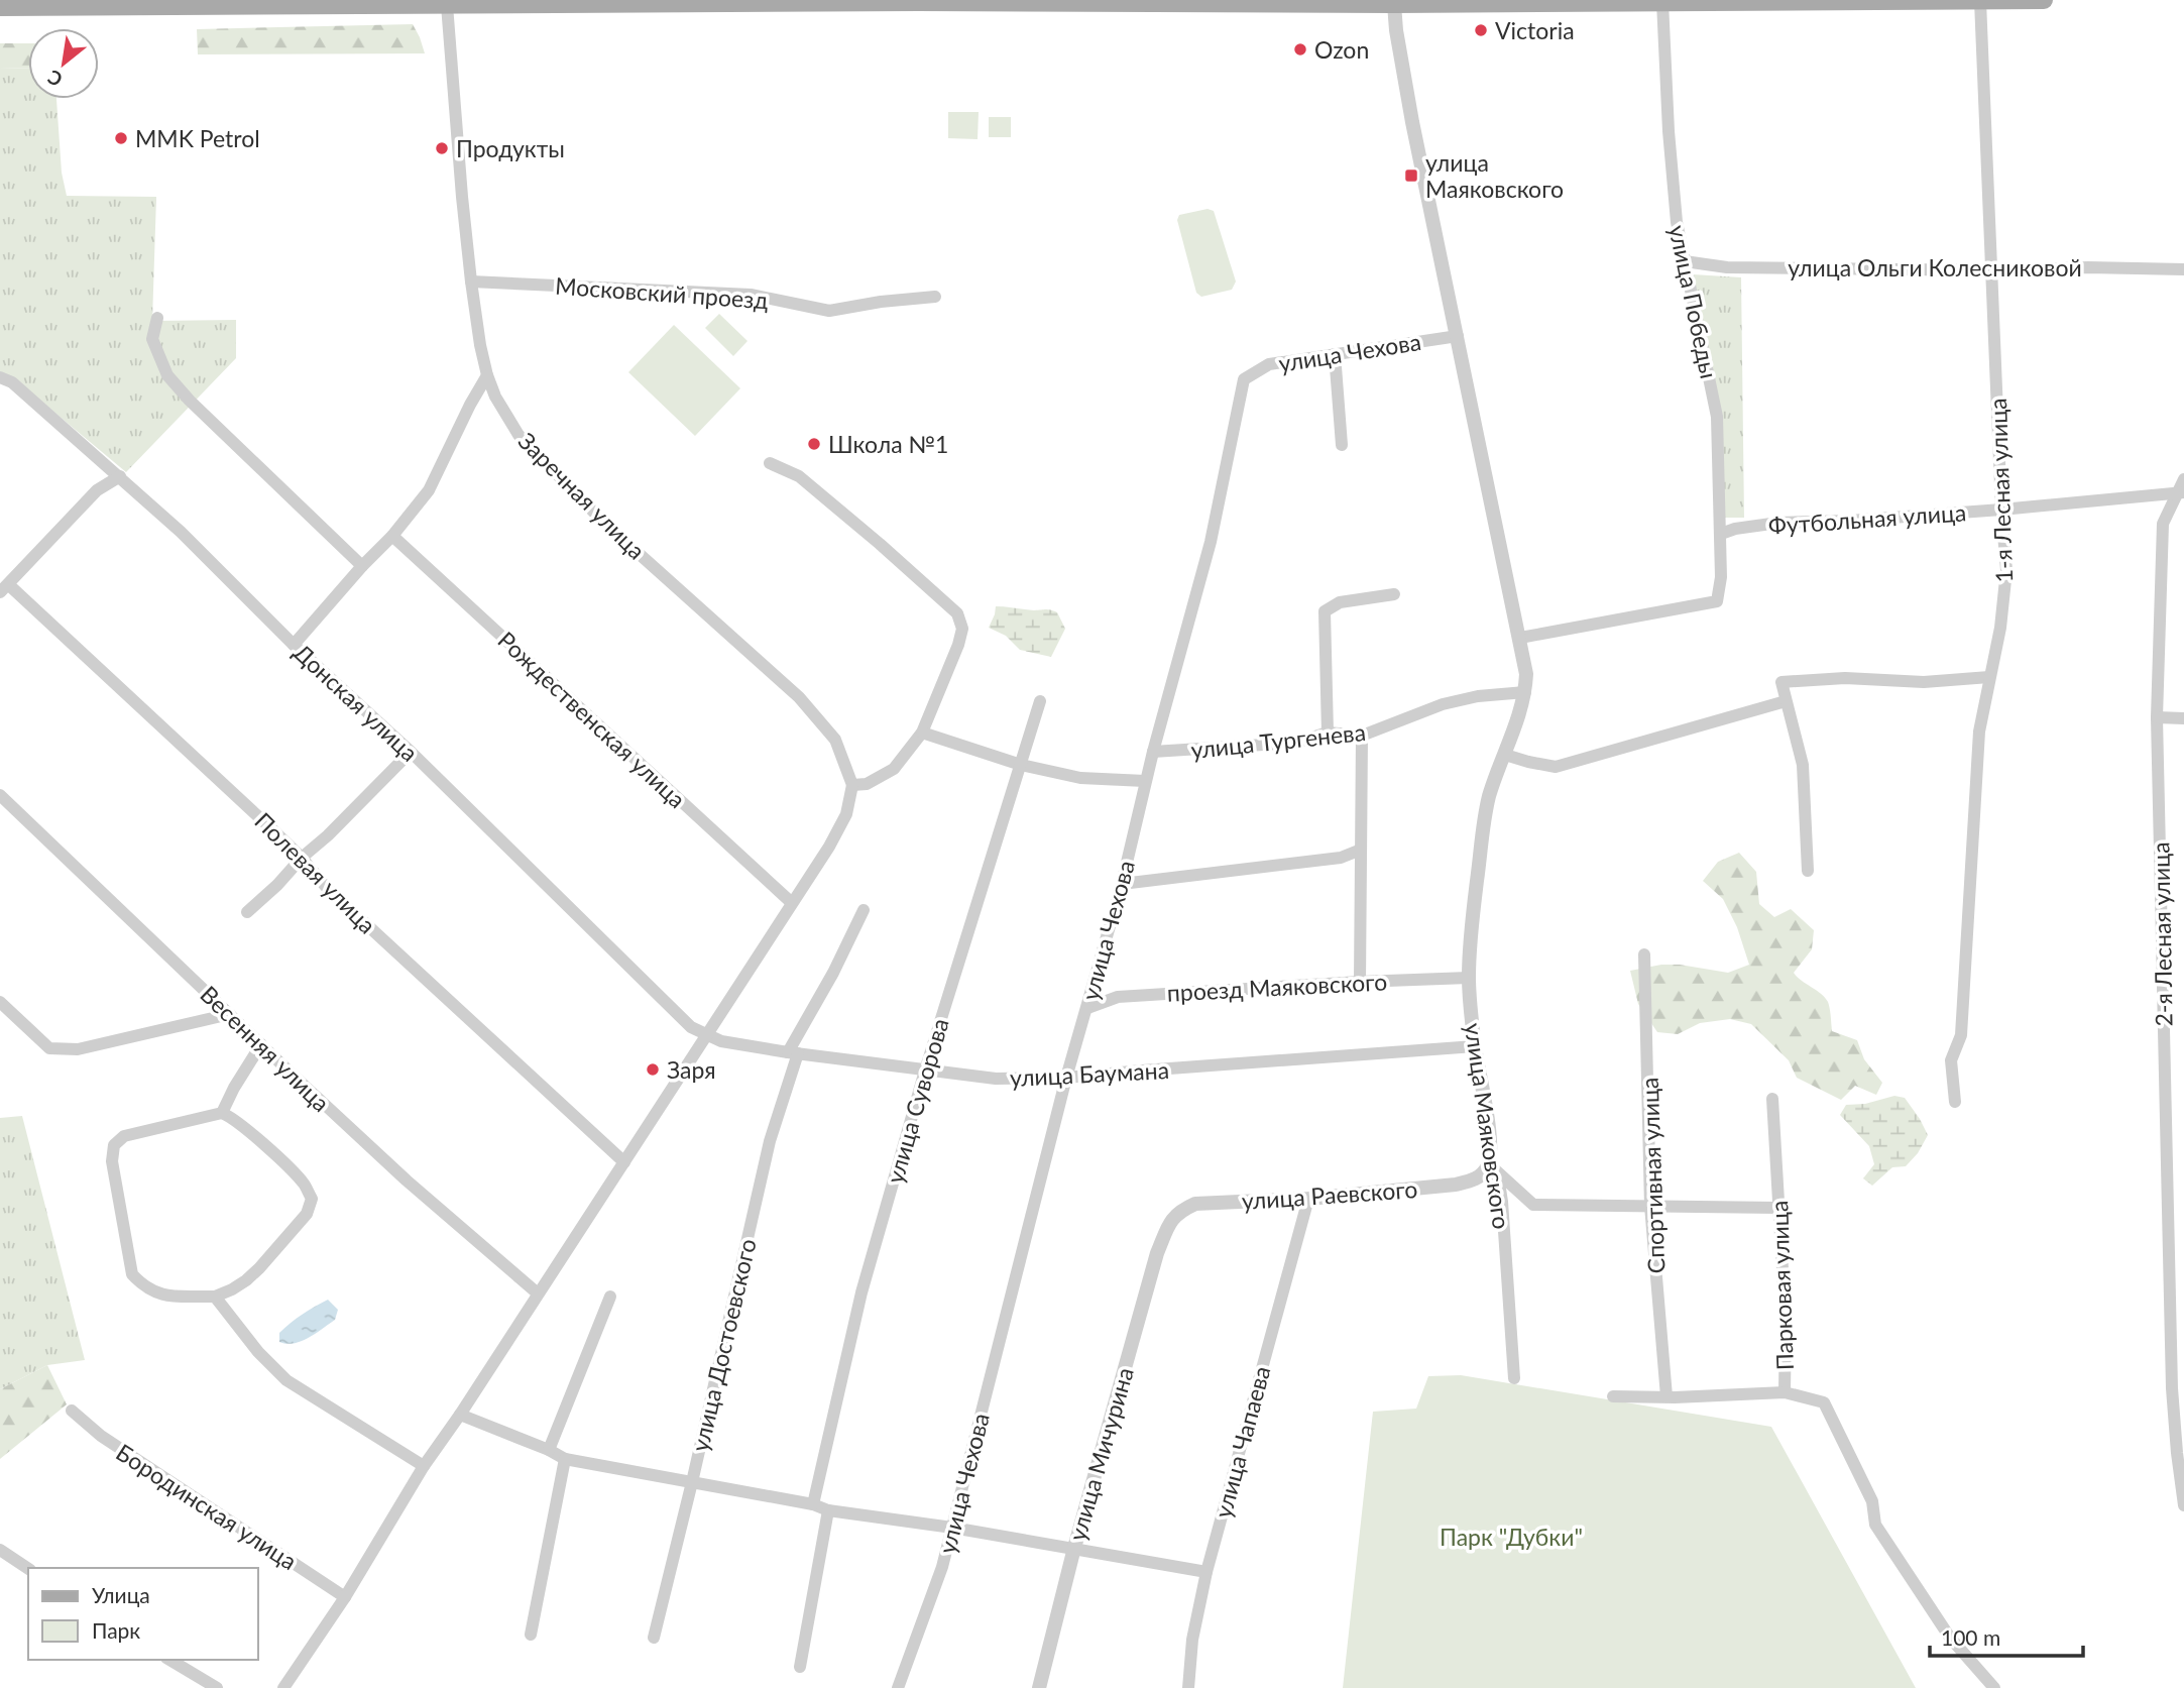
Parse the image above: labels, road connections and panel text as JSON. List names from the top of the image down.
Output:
{
  "streets": {
    "street": [
      "улица Ольги Колесниковой",
      "Московский проезд",
      "улица Победы",
      "улица Чехова",
      "1-я Лесная улица",
      "Заречная улица",
      "Футбольная улица",
      "Донская улица",
      "Рождественская улица",
      "улица Тургенева",
      "Полевая улица",
      "2-я Лесная улица",
      "проезд Маяковского",
      "Весенняя улица",
      "улица Баумана",
      "улица Суворова",
      "улица Маяковского",
      "Спортивная улица",
      "улица Раевского",
      "Парковая улица",
      "улица Достоевского",
      "улица Чапаева",
      "улица Мичурина",
      "Бородинская улица"
    ]
  },
  "crossings": [
    ["улица Ольги Колесниковой", "улица Победы"],
    ["улица Ольги Колесниковой", "1-я Лесная улица"],
    ["Московский проезд", "Заречная улица"],
    ["улица Победы", "Футбольная улица"],
    ["улица Победы", "улица Маяковского"],
    ["улица Чехова", "улица Тургенева"],
    ["улица Чехова", "проезд Маяковского"],
    ["улица Чехова", "улица Баумана"],
    ["улица Чехова", "улица Маяковского"],
    ["1-я Лесная улица", "Футбольная улица"],
    ["Футбольная улица", "2-я Лесная улица"],
    ["Донская улица", "улица Баумана"],
    ["улица Тургенева", "улица Маяковского"],
    ["проезд Маяковского", "улица Маяковского"],
    ["улица Баумана", "улица Суворова"],
    ["улица Баумана", "улица Маяковского"],
    ["улица Баумана", "улица Достоевского"],
    ["улица Маяковского", "улица Раевского"],
    ["улица Раевского", "улица Чапаева"],
    ["улица Раевского", "улица Мичурина"]
  ],
  "parks": ["Парк \"Дубки\""],
  "places": {
    "other": [
      "Victoria",
      "Ozon",
      "MMK Petrol",
      "Продукты",
      "Школа №1",
      "Заря"
    ],
    "transit": ["улица Маяковского"]
  },
  "legend": ["Улица", "Парк"],
  "scale_bar": "100 m",
  "north": "bottom left"
}
